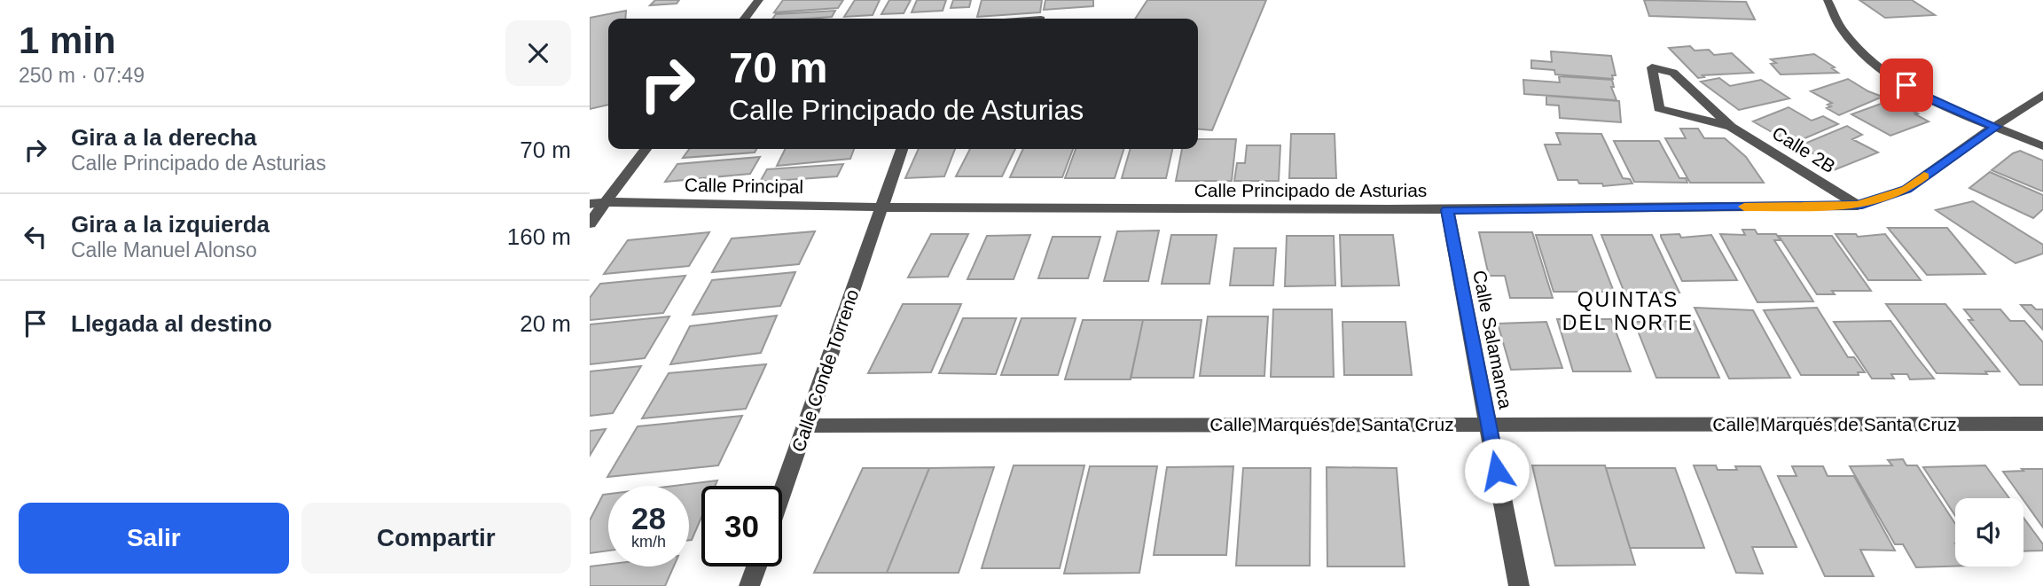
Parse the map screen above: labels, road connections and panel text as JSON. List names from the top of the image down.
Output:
{
  "streets": {
    "street": [
      "Calle 2B",
      "Calle Principal",
      "Calle Principado de Asturias",
      "Calle Salamanca",
      "Calle Conde Torreno",
      "Calle Marqués de Santa Cruz"
    ]
  },
  "crossings": [
    ["Calle 2B", "Calle Principado de Asturias"],
    ["Calle Principal", "Calle Principado de Asturias"],
    ["Calle Principal", "Calle Conde Torreno"],
    ["Calle Principado de Asturias", "Calle Salamanca"],
    ["Calle Principado de Asturias", "Calle Conde Torreno"],
    ["Calle Salamanca", "Calle Marqués de Santa Cruz"],
    ["Calle Conde Torreno", "Calle Marqués de Santa Cruz"]
  ],
  "districts": ["QUINTAS DEL NORTE"],
  "page": {
    "heading": ["1 min", "250 m · 07:49"],
    "turn": ["70 m", "Calle Principado de Asturias"],
    "list": [
      {
        "name": "Gira a la derecha",
        "note": "Calle Principado de Asturias",
        "value": "70 m"
      },
      {
        "name": "Gira a la izquierda",
        "note": "Calle Manuel Alonso",
        "value": "160 m"
      },
      {
        "name": "Llegada al destino",
        "value": "20 m"
      }
    ],
    "speed": "28 km/h",
    "limit": "30",
    "buttons": ["Salir", "Compartir"]
  }
}
